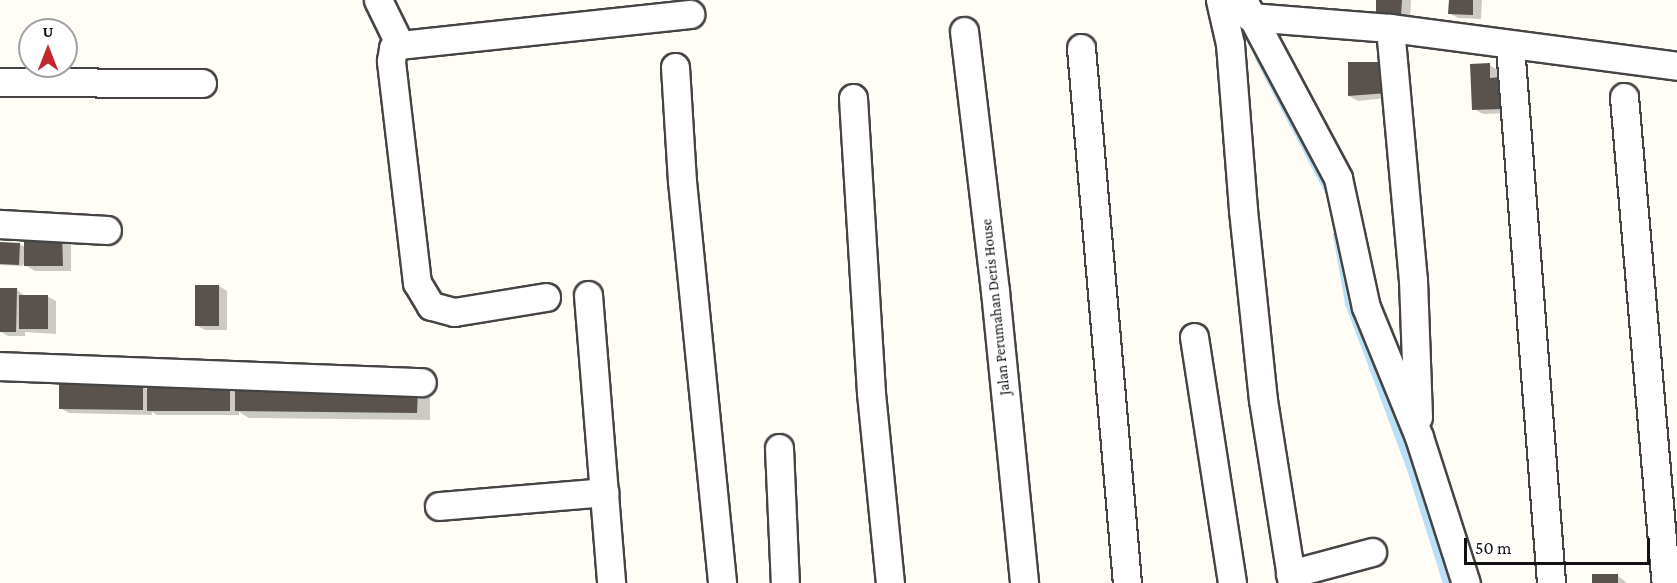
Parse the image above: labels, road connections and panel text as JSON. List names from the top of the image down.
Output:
{
  "streets": {
    "street": ["Jalan Perumahan Deris House"]
  },
  "scale_bar": "50 m",
  "north": "top"
}
